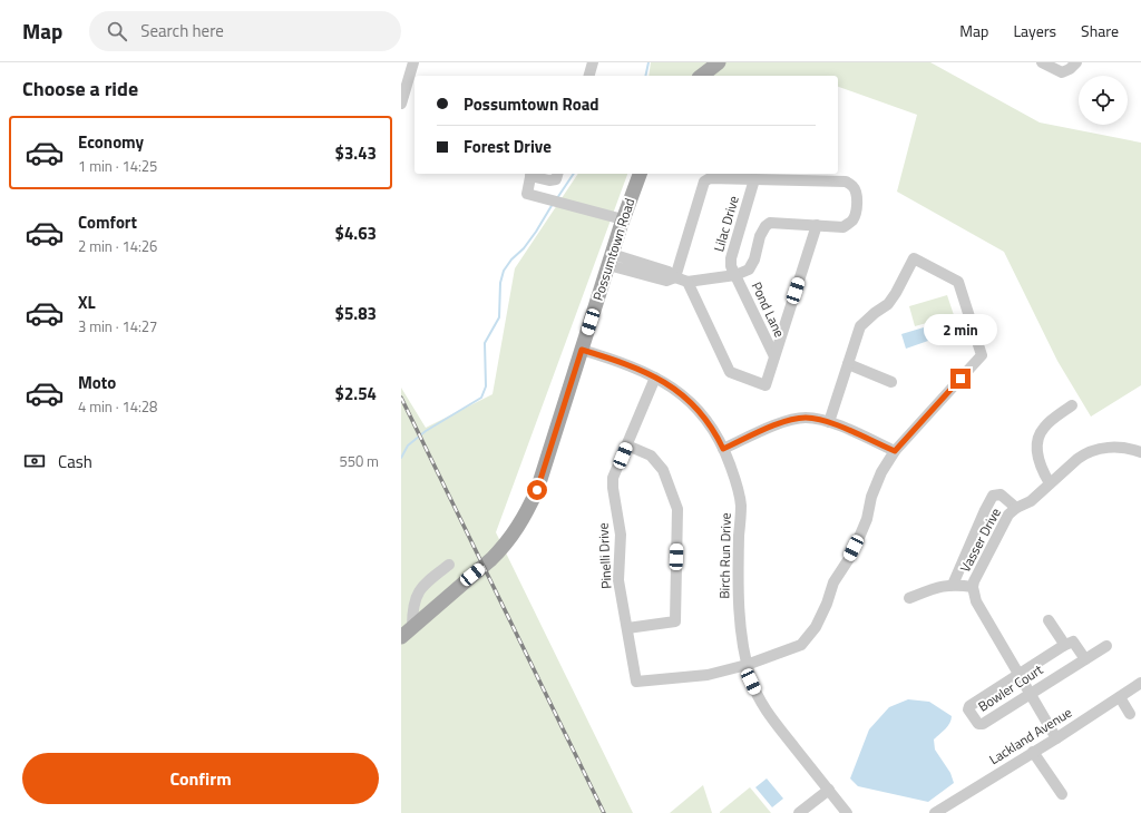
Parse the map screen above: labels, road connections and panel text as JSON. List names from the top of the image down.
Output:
{
  "streets": {
    "main road": ["Possumtown Road"],
    "street": [
      "Lilac Drive",
      "Pond Lane",
      "Vasser Drive",
      "Pinelli Drive",
      "Birch Run Drive",
      "Bowler Court",
      "Lackland Avenue"
    ]
  },
  "crossings": [
    ["Lilac Drive", "Pond Lane"],
    ["Possumtown Road", "Birch Run Drive"],
    ["Vasser Drive", "Bowler Court"],
    ["Vasser Drive", "Lackland Avenue"],
    ["Pinelli Drive", "Birch Run Drive"]
  ],
  "page": {
    "header": "Map",
    "search": "Search here",
    "nav": ["Map", "Layers", "Share"],
    "heading": "Choose a ride",
    "banner": ["Possumtown Road", "Forest Drive"],
    "list": [
      {
        "name": "Economy",
        "note": "1 min · 14:25",
        "value": "$3.43"
      },
      {
        "name": "Comfort",
        "note": "2 min · 14:26",
        "value": "$4.63"
      },
      {
        "name": "XL",
        "note": "3 min · 14:27",
        "value": "$5.83"
      },
      {
        "name": "Moto",
        "note": "4 min · 14:28",
        "value": "$2.54"
      }
    ],
    "bubble": "2 min",
    "pay": ["Cash", "550 m"],
    "buttons": "Confirm"
  }
}
